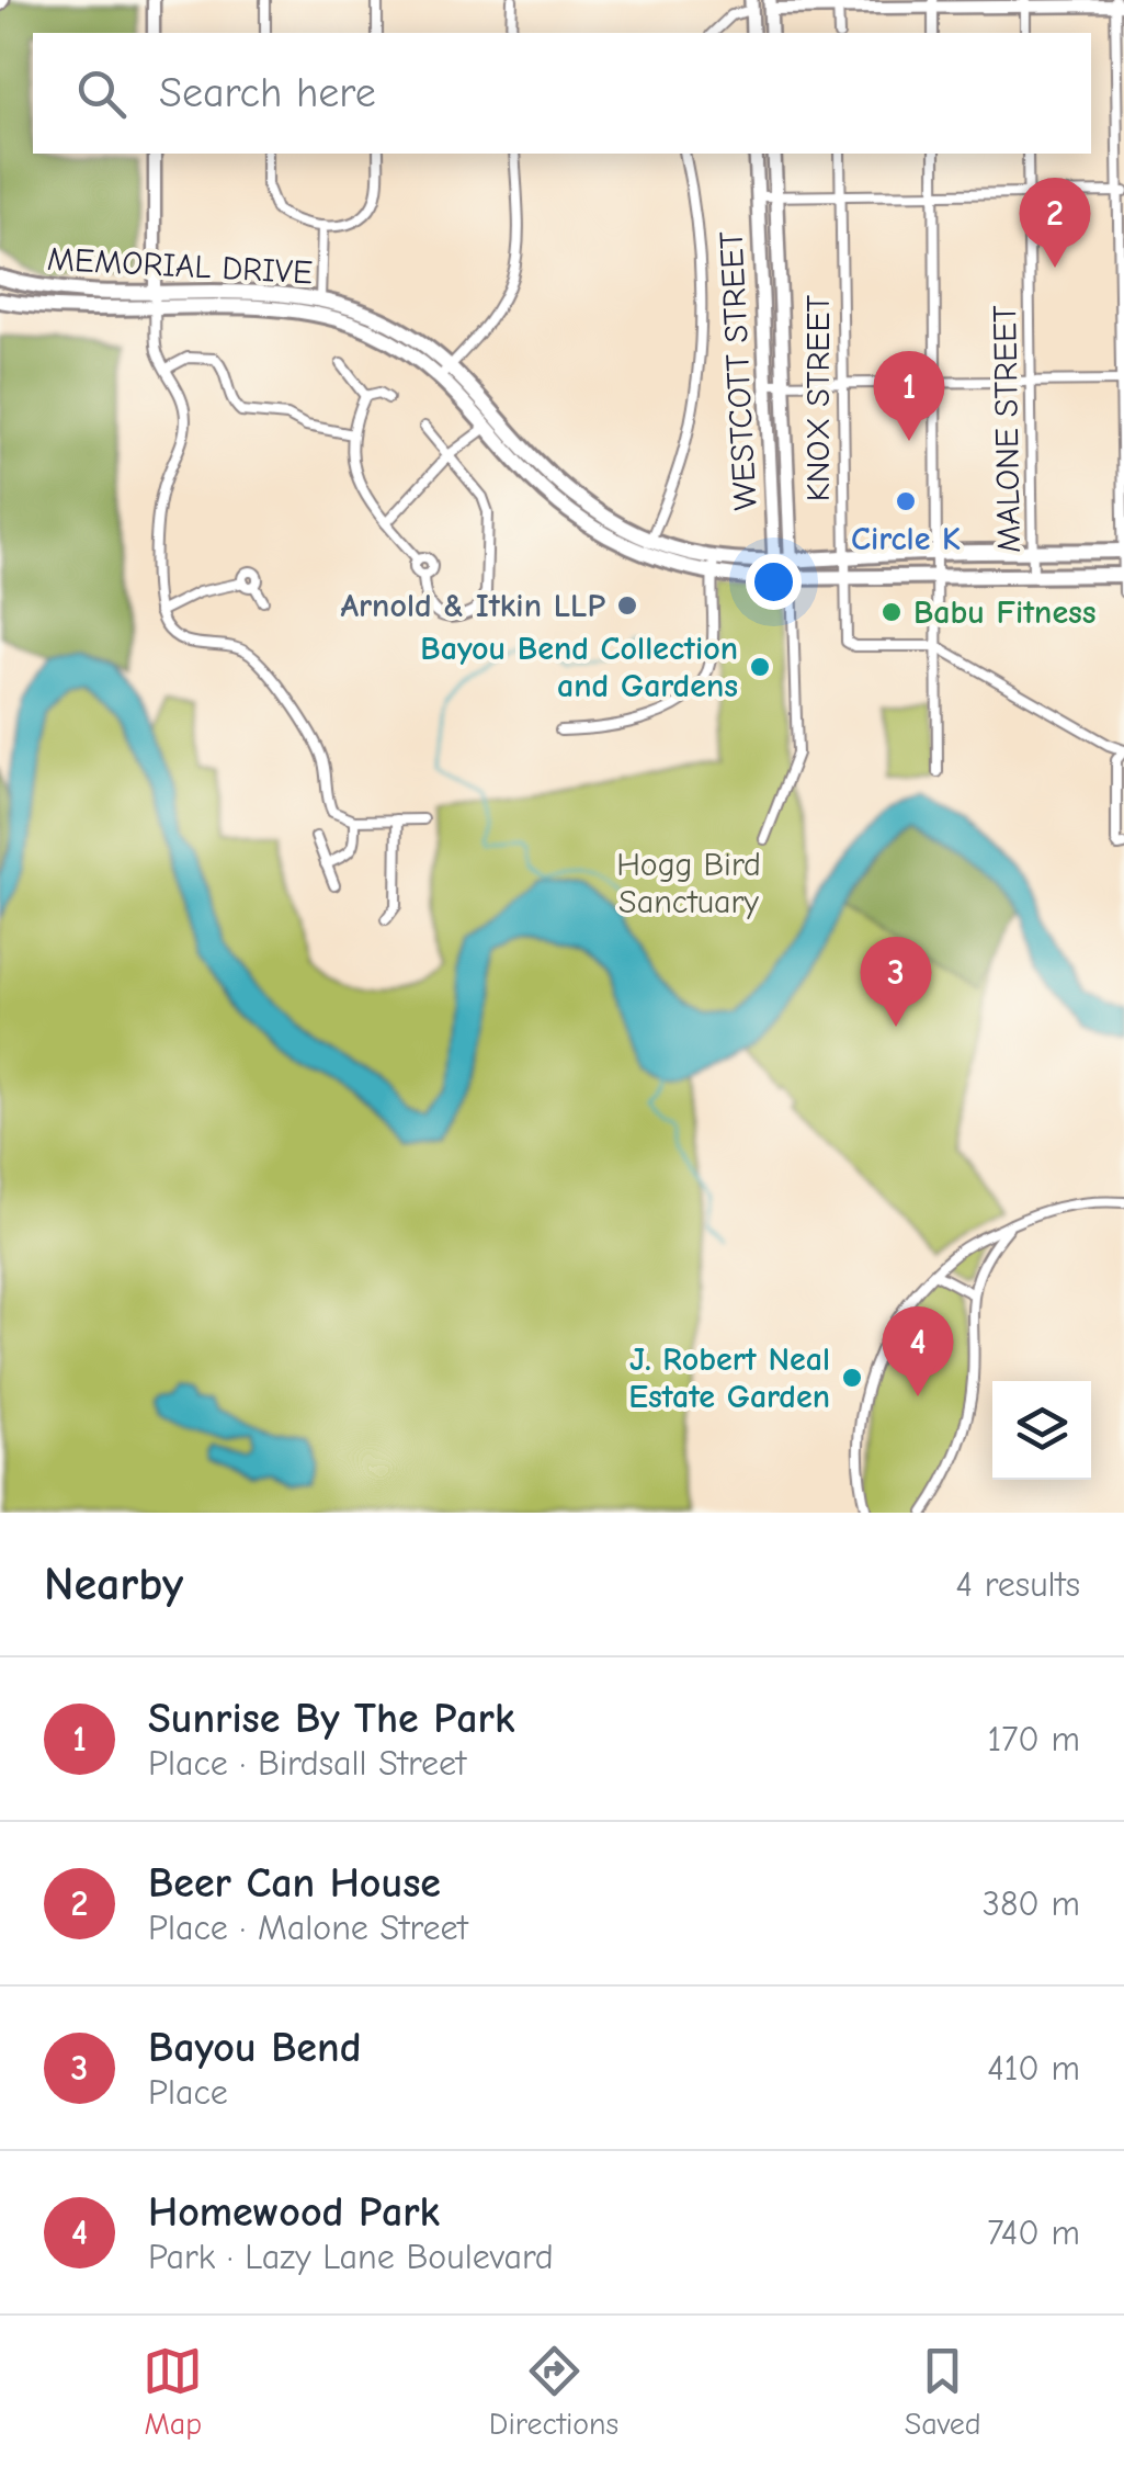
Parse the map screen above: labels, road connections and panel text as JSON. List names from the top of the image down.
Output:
{
  "streets": {
    "main road": ["MEMORIAL DRIVE", "WESTCOTT STREET"],
    "street": ["KNOX STREET", "MALONE STREET"]
  },
  "crossings": [
    ["MEMORIAL DRIVE", "WESTCOTT STREET"],
    ["MEMORIAL DRIVE", "KNOX STREET"],
    ["MEMORIAL DRIVE", "MALONE STREET"]
  ],
  "parks": ["Hogg Bird Sanctuary"],
  "places": [
    "Circle K",
    "Arnold & Itkin LLP",
    "Babu Fitness",
    "Bayou Bend Collection and Gardens",
    "J. Robert Neal Estate Garden"
  ],
  "page": {
    "search": "Search here",
    "pins": [
      "2",
      "1",
      "3",
      "4"
    ],
    "heading": ["Nearby", "4 results"],
    "list": [
      {
        "mark": "1",
        "name": "Sunrise By The Park",
        "note": "Place · Birdsall Street",
        "value": "170 m"
      },
      {
        "mark": "2",
        "name": "Beer Can House",
        "note": "Place · Malone Street",
        "value": "380 m"
      },
      {
        "mark": "3",
        "name": "Bayou Bend",
        "note": "Place",
        "value": "410 m"
      },
      {
        "mark": "4",
        "name": "Homewood Park",
        "note": "Park · Lazy Lane Boulevard",
        "value": "740 m"
      }
    ],
    "nav": ["Map", "Directions", "Saved"]
  }
}
